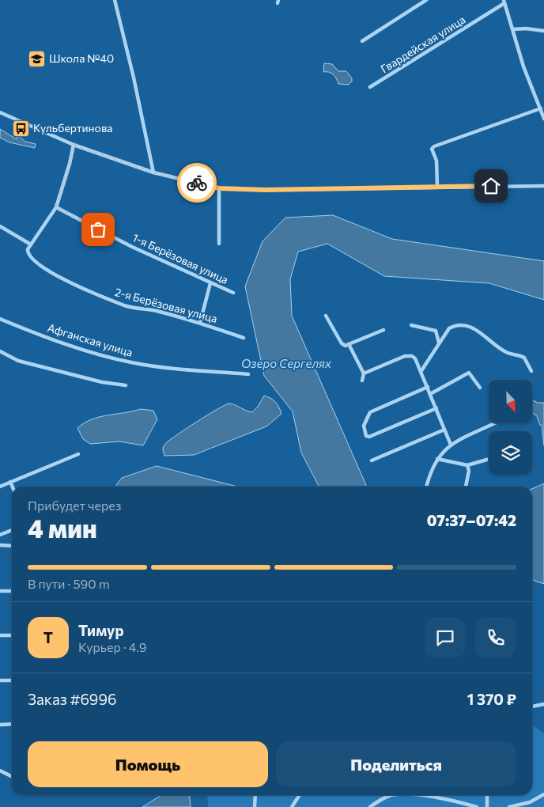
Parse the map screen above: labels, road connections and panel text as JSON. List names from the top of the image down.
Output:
{
  "streets": {
    "street": [
      "Гвардейская улица",
      "1-я Берёзовая улица",
      "2-я Берёзовая улица",
      "Афганская улица"
    ]
  },
  "water": ["Озеро Сергелях"],
  "places": {
    "school or university": ["Школа №40"],
    "bus stop": ["Кульбертинова"]
  },
  "north": "bottom right",
  "page": {
    "heading": ["4 мин", "Прибудет через", "07:37–07:42"],
    "panel": [
      "Тимур",
      "Курьер · 4.9",
      "Заказ #6996",
      "1 370 ₽"
    ],
    "bar": "В пути · 590 m",
    "round": "Т",
    "buttons": ["Помощь", "Поделиться"]
  }
}
